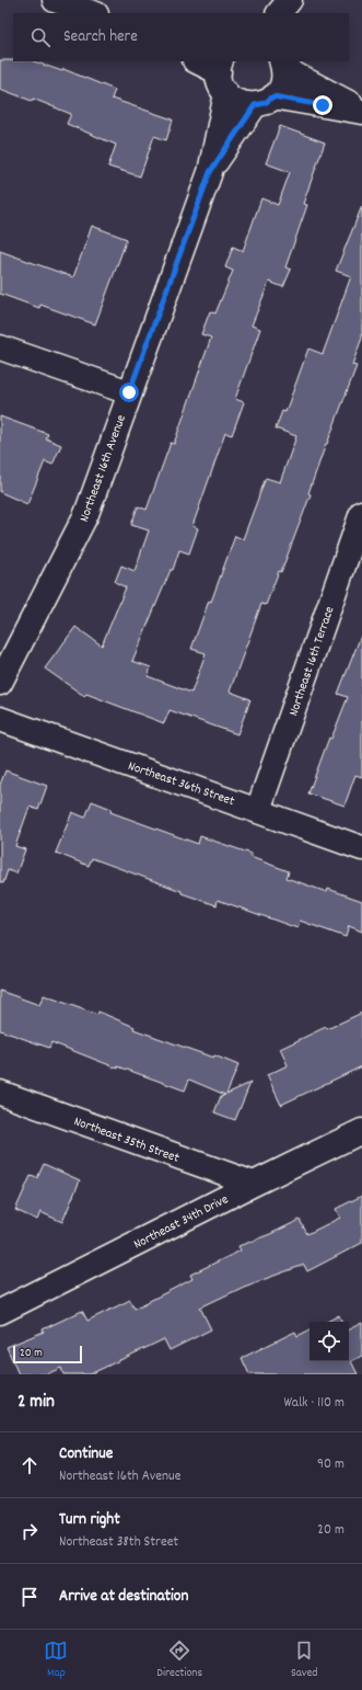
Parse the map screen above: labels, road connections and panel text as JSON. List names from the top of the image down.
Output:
{
  "streets": {
    "street": [
      "Northeast 16th Avenue",
      "Northeast 16th Terrace",
      "Northeast 36th Street",
      "Northeast 35th Street",
      "Northeast 34th Drive"
    ]
  },
  "crossings": [
    ["Northeast 16th Terrace", "Northeast 36th Street"],
    ["Northeast 35th Street", "Northeast 34th Drive"]
  ],
  "scale_bar": "20 m",
  "page": {
    "search": "Search here",
    "scale": "20 m",
    "heading": ["2 min", "Walk · 110 m"],
    "list": [
      ["Continue", "Northeast 16th Avenue", "90 m"],
      ["Turn right", "Northeast 38th Street", "20 m"],
      "Arrive at destination"
    ],
    "nav": ["Map", "Directions", "Saved"]
  }
}
